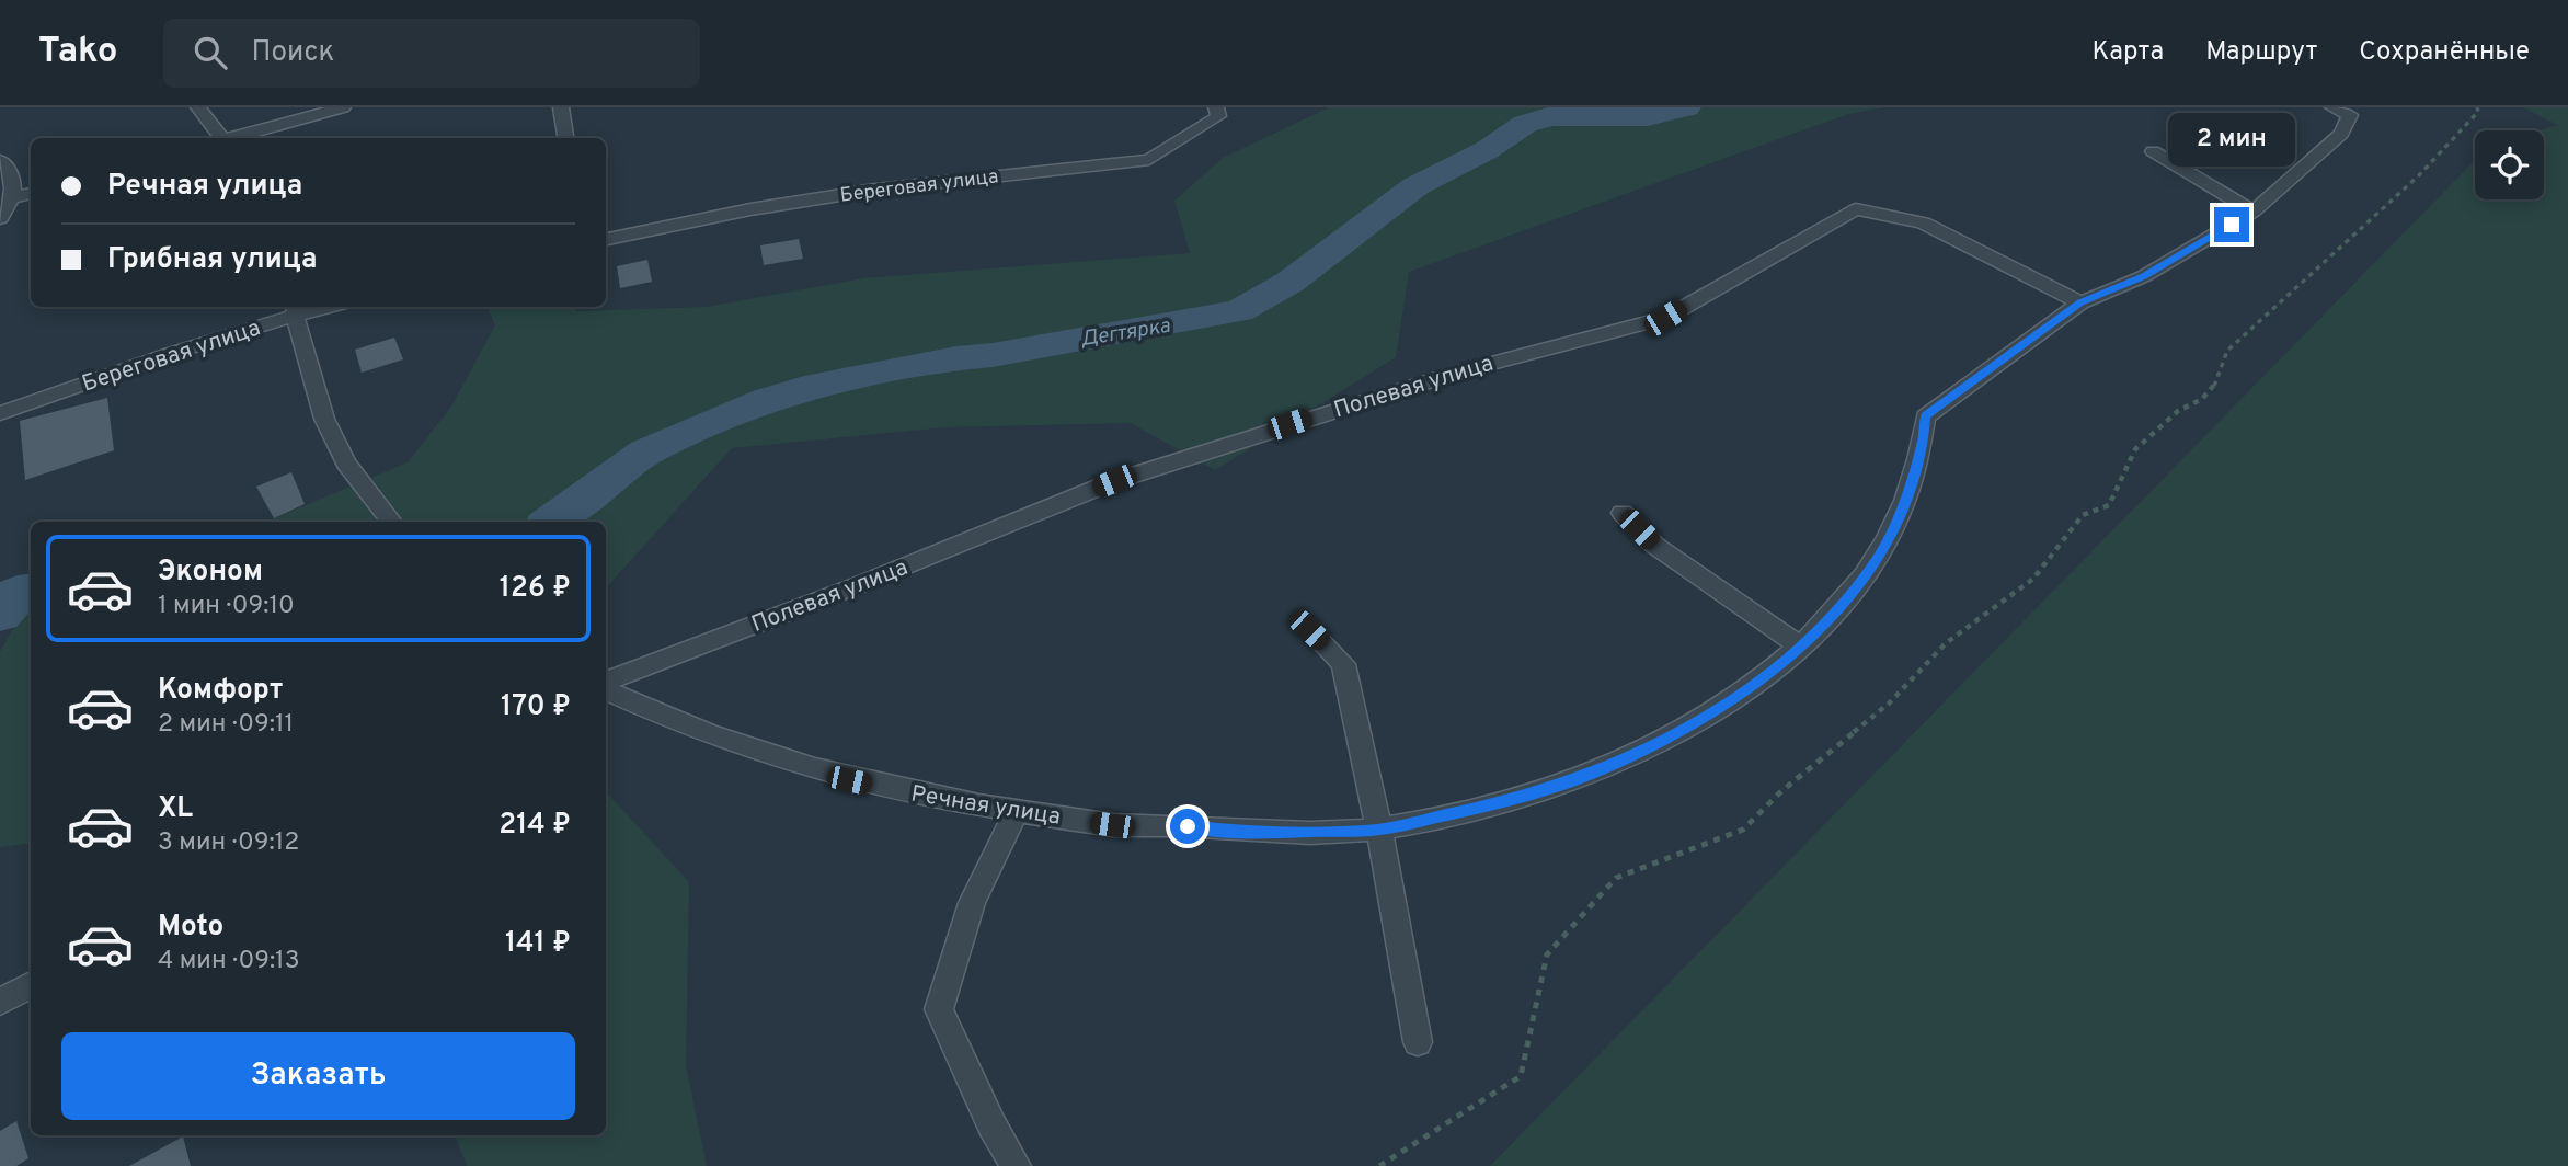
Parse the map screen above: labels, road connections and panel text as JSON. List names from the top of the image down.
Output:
{
  "streets": {
    "street": ["Береговая улица", "Полевая улица", "Речная улица"]
  },
  "crossings": [
    ["Полевая улица", "Речная улица"]
  ],
  "water": ["Дегтярка"],
  "page": {
    "header": "Tako",
    "search": "Поиск",
    "nav": ["Карта", "Маршрут", "Сохранённые"],
    "bubble": "2 мин",
    "banner": ["Речная улица", "Грибная улица"],
    "list": [
      {
        "name": "Эконом",
        "note": "1 мин · 09:10",
        "value": "126 ₽"
      },
      {
        "name": "Комфорт",
        "note": "2 мин · 09:11",
        "value": "170 ₽"
      },
      {
        "name": "XL",
        "note": "3 мин · 09:12",
        "value": "214 ₽"
      },
      {
        "name": "Moto",
        "note": "4 мин · 09:13",
        "value": "141 ₽"
      }
    ],
    "buttons": "Заказать"
  }
}
